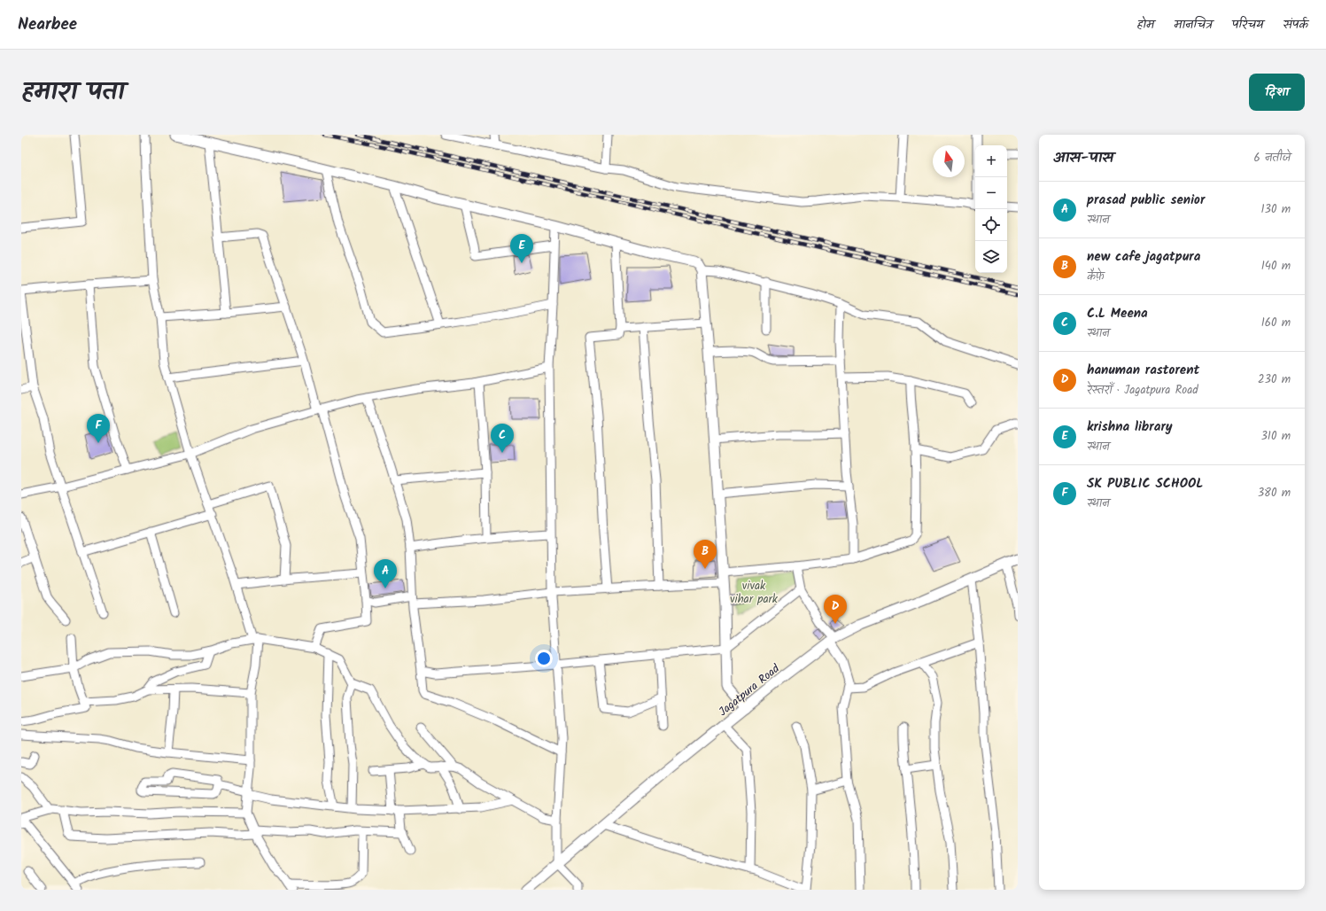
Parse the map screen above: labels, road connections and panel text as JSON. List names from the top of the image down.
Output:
{
  "streets": {
    "street": ["Jagatpura Road"]
  },
  "parks": ["vivak vihar park"],
  "north": "top",
  "page": {
    "header": "Nearbee",
    "nav": [
      "होम",
      "मानचित्र",
      "परिचय",
      "संपर्क"
    ],
    "title": "हमारा पता",
    "buttons": "दिशा",
    "heading": ["आस-पास", "6 नतीजे"],
    "map_buttons": ["+", "−"],
    "list": [
      {
        "mark": "A",
        "name": "prasad public senior",
        "note": "स्थान",
        "value": "130 m"
      },
      {
        "mark": "B",
        "name": "new cafe jagatpura",
        "note": "कैफ़े",
        "value": "140 m"
      },
      {
        "mark": "C",
        "name": "C.L Meena",
        "note": "स्थान",
        "value": "160 m"
      },
      {
        "mark": "D",
        "name": "hanuman rastorent",
        "note": "रेस्तराँ · Jagatpura Road",
        "value": "230 m"
      },
      {
        "mark": "E",
        "name": "krishna library",
        "note": "स्थान",
        "value": "310 m"
      },
      {
        "mark": "F",
        "name": "SK PUBLIC SCHOOL",
        "note": "स्थान",
        "value": "380 m"
      }
    ],
    "pins": [
      "E",
      "F",
      "C",
      "B",
      "A",
      "D"
    ]
  }
}
